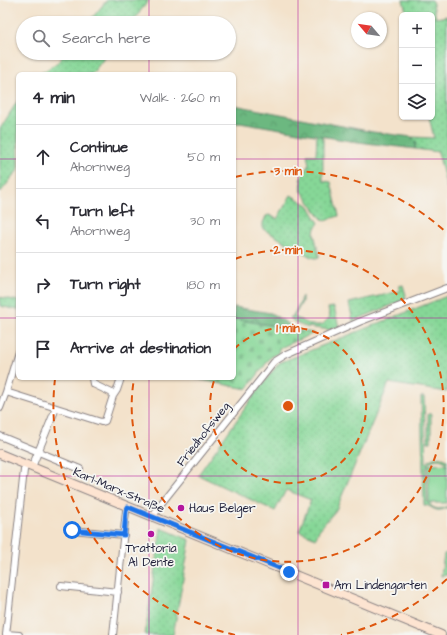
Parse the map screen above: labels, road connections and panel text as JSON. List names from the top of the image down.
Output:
{
  "streets": {
    "main road": ["Karl-Marx-Straße"],
    "street": ["Friedhofsweg"]
  },
  "crossings": [
    ["Friedhofsweg", "Karl-Marx-Straße"]
  ],
  "places": {
    "other": ["Haus Belger", "Trattoria Al Dente"],
    "transit": ["Am Lindengarten"]
  },
  "north": "top left",
  "page": {
    "map_buttons": ["+", "−"],
    "search": "Search here",
    "heading": ["4 min", "Walk · 260 m"],
    "list": [
      ["Continue", "Ahornweg", "50 m"],
      ["Turn left", "Ahornweg", "30 m"],
      ["Turn right", "180 m"],
      "Arrive at destination"
    ]
  },
  "rings": ["3 min", "2 min", "1 min"]
}
